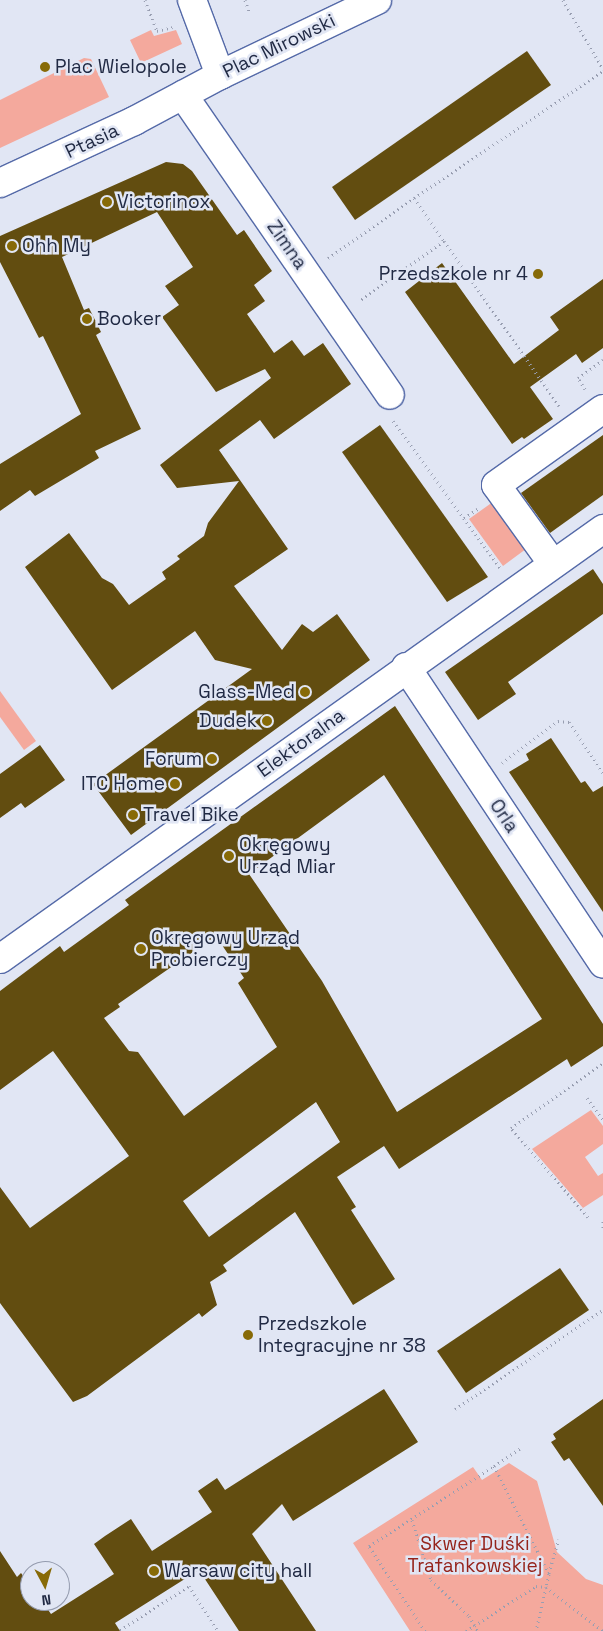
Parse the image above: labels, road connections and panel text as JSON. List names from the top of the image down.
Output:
{
  "streets": {
    "street": [
      "Plac Mirowski",
      "Ptasia",
      "Zimna",
      "Elektoralna",
      "Orla"
    ]
  },
  "crossings": [
    ["Plac Mirowski", "Ptasia"],
    ["Plac Mirowski", "Zimna"],
    ["Ptasia", "Zimna"],
    ["Elektoralna", "Orla"]
  ],
  "parks": ["Skwer Duśki Trafankowskiej"],
  "places": [
    "Plac Wielopole",
    "Victorinox",
    "Ohh My",
    "Przedszkole nr 4",
    "Booker",
    "Glass-Med",
    "Dudek",
    "Forum",
    "ITC Home",
    "Travel Bike",
    "Okręgowy Urząd Miar",
    "Okręgowy Urząd Probierczy",
    "Przedszkole Integracyjne nr 38",
    "Warsaw city hall"
  ],
  "north": "bottom"
}
